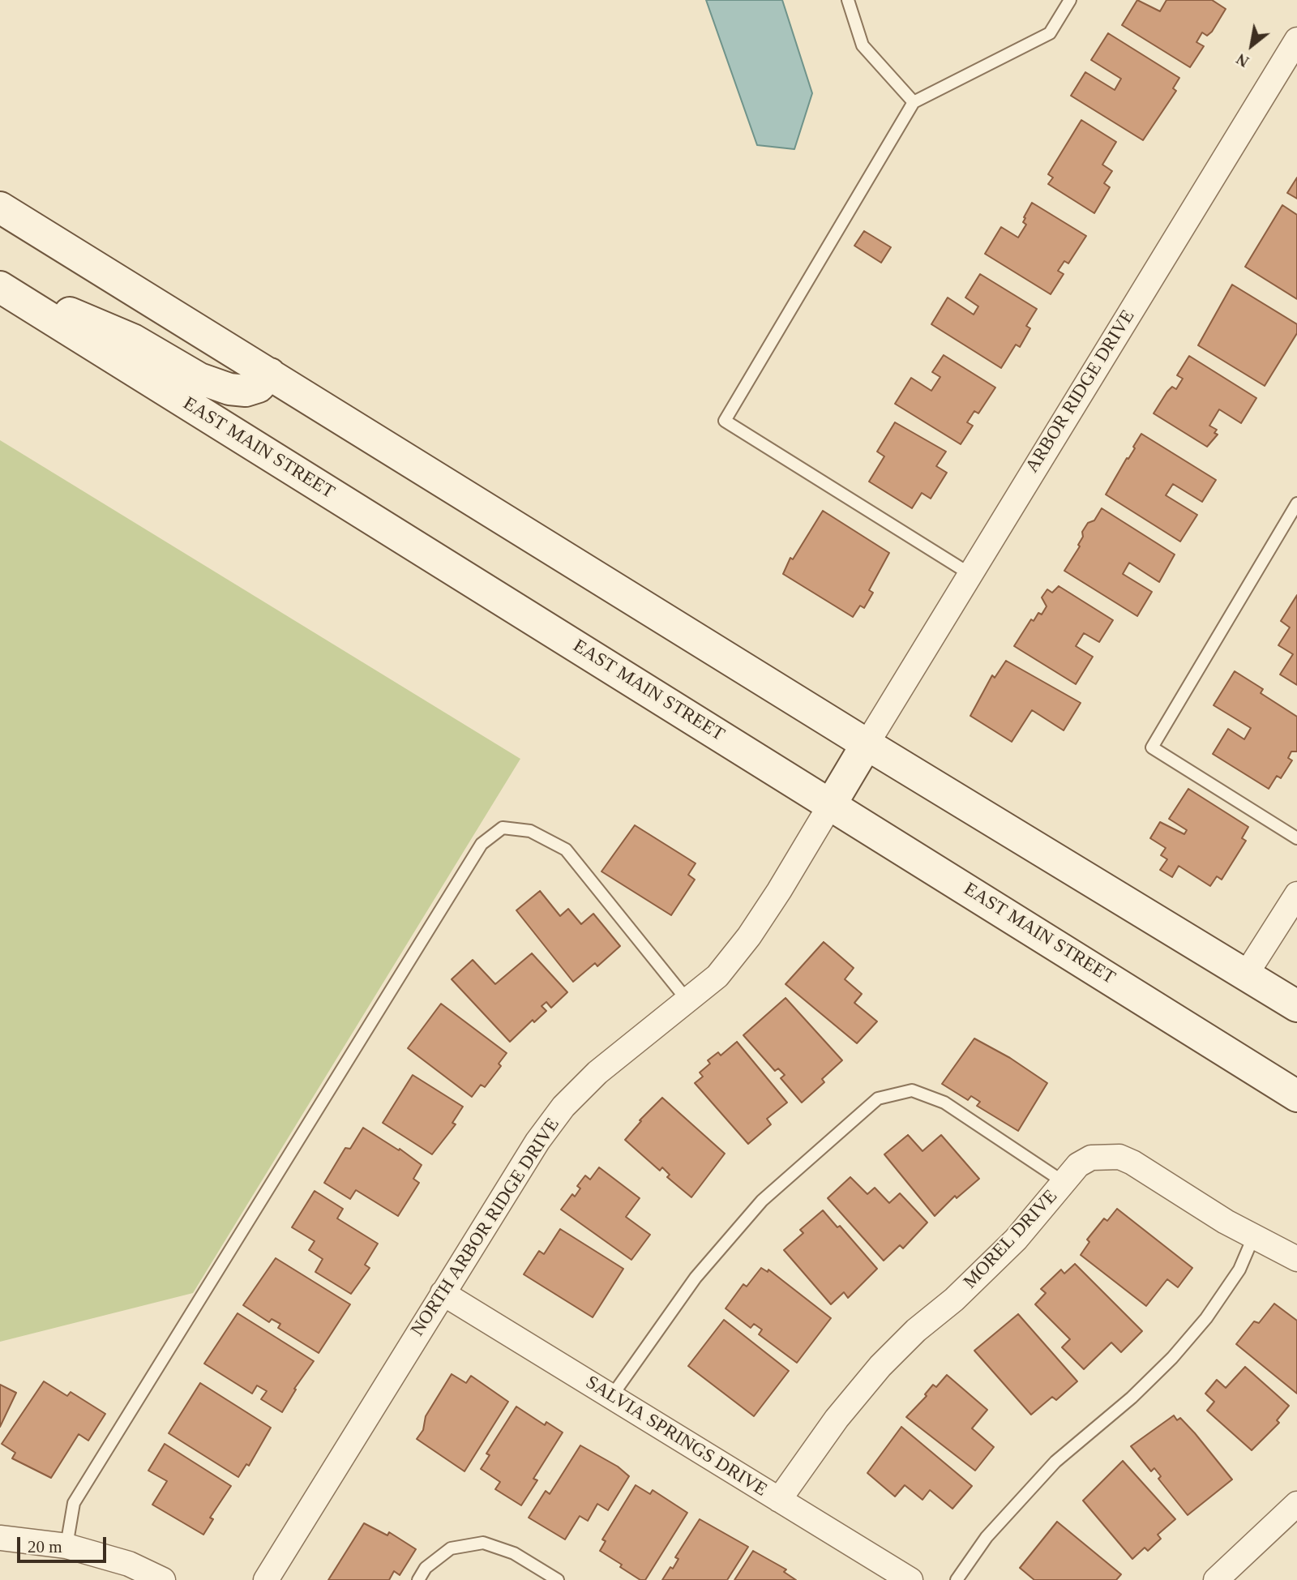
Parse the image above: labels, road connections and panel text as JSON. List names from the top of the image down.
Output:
{
  "streets": {
    "main road": ["EAST MAIN STREET"],
    "street": [
      "ARBOR RIDGE DRIVE",
      "NORTH ARBOR RIDGE DRIVE",
      "MOREL DRIVE",
      "SALVIA SPRINGS DRIVE"
    ]
  },
  "crossings": [
    ["EAST MAIN STREET", "NORTH ARBOR RIDGE DRIVE"],
    ["NORTH ARBOR RIDGE DRIVE", "SALVIA SPRINGS DRIVE"],
    ["MOREL DRIVE", "SALVIA SPRINGS DRIVE"]
  ],
  "scale_bar": "20 m",
  "north": "bottom left"
}
